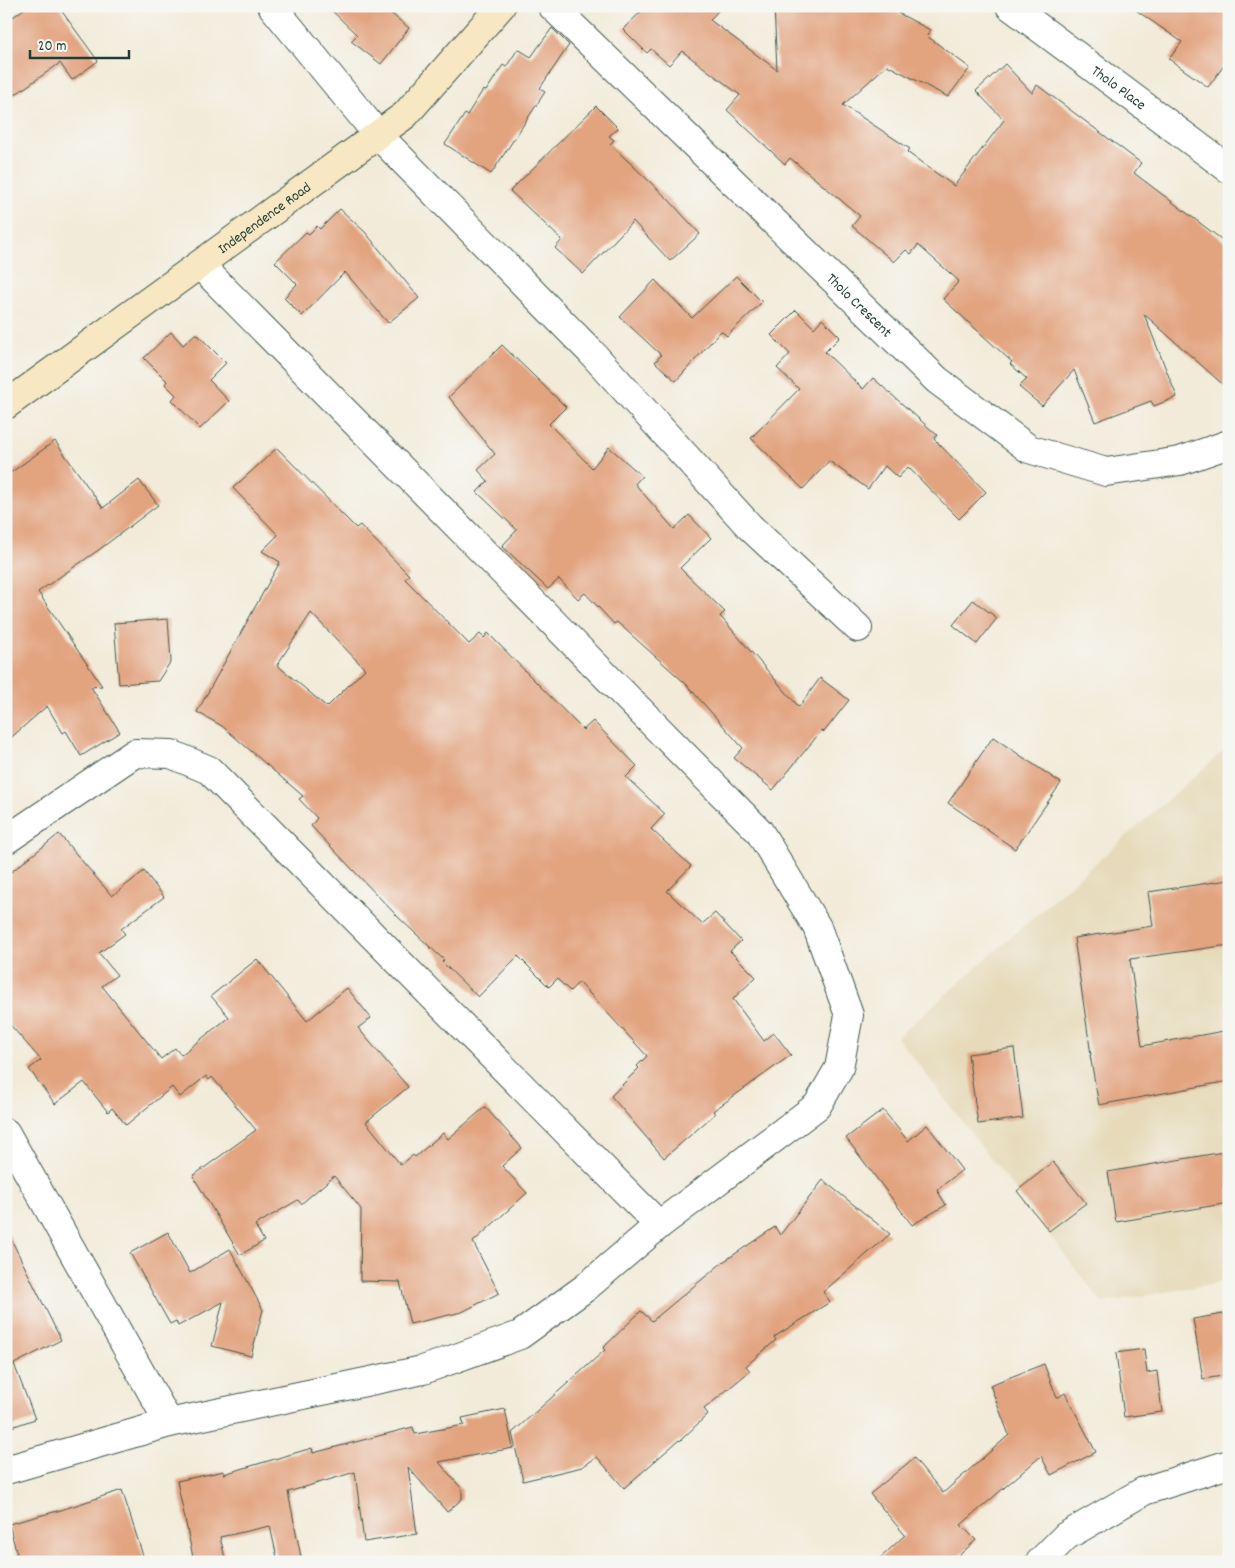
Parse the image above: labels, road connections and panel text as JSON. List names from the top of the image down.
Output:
{
  "streets": {
    "street": ["Tholo Place", "Independence Road", "Tholo Crescent"]
  },
  "scale_bar": "20 m"
}
